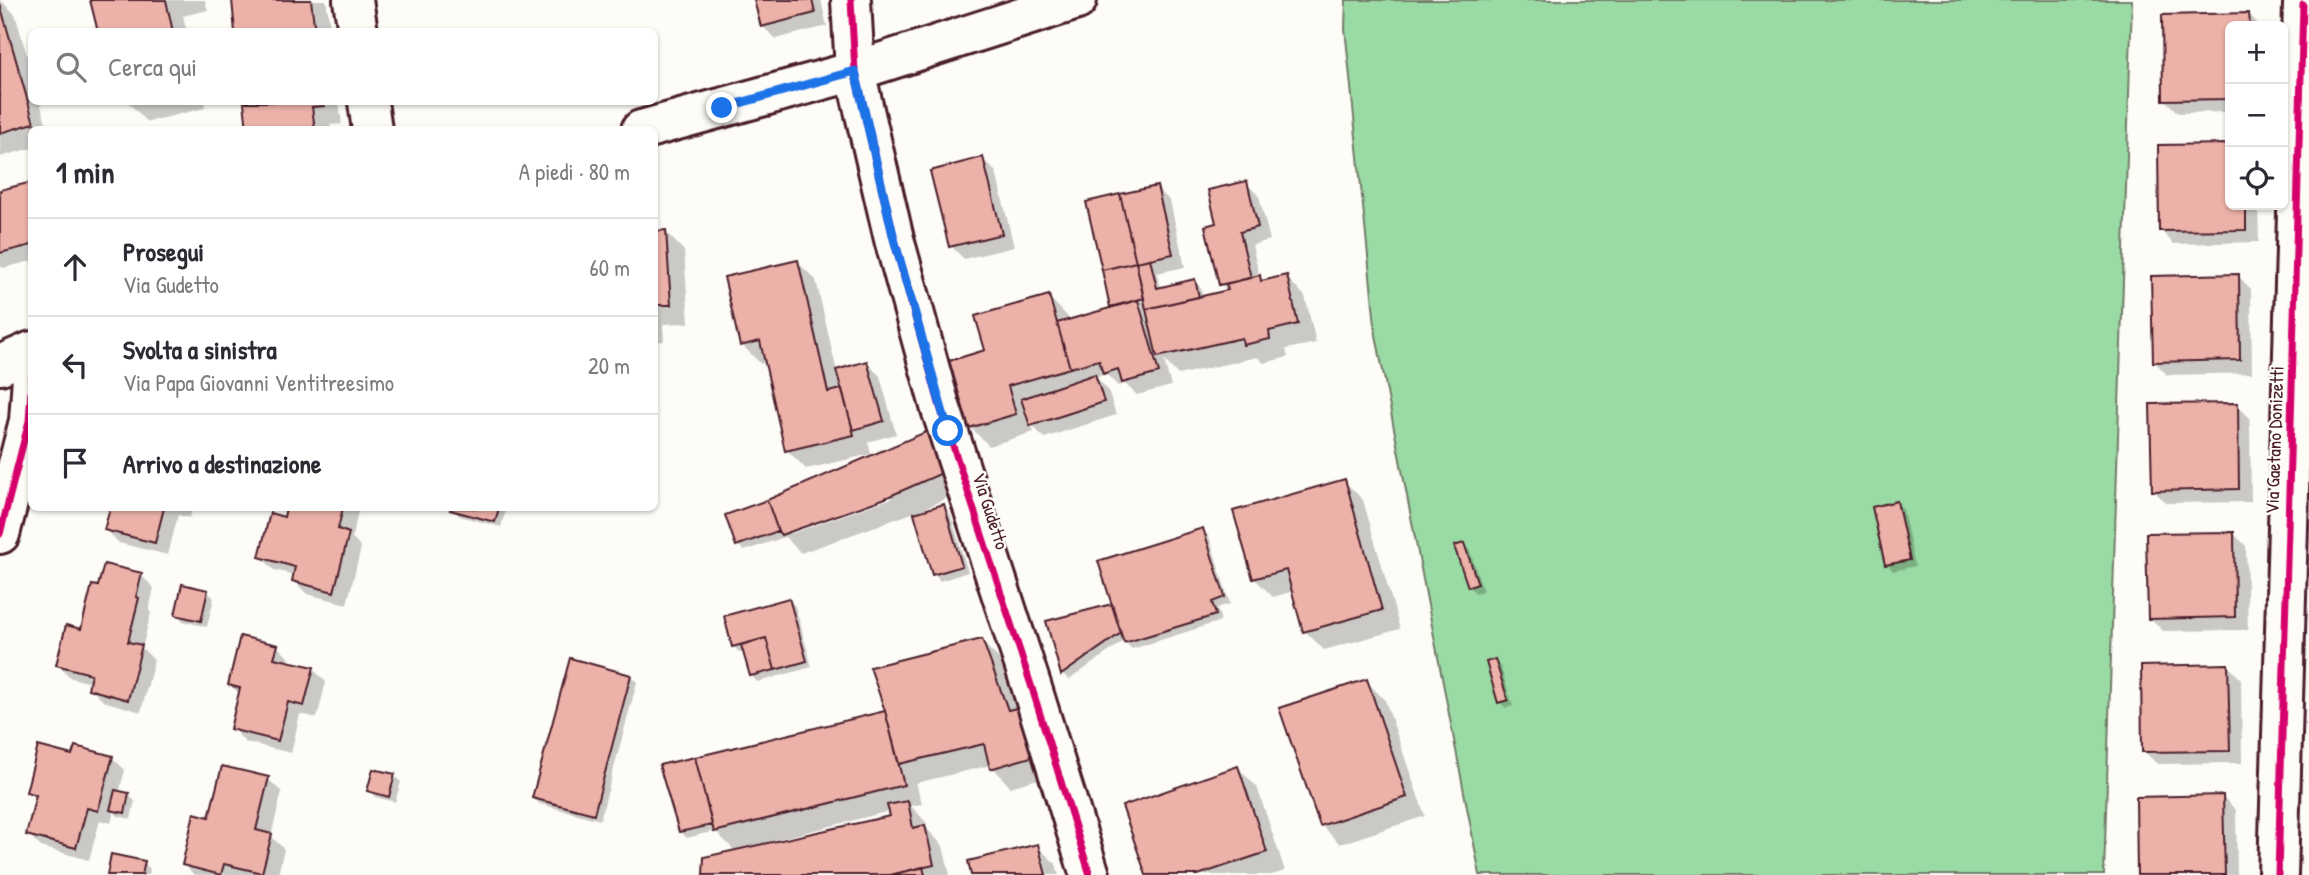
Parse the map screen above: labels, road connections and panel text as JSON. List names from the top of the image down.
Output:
{
  "streets": {
    "street": ["Via Gaetano Donizetti", "Via Gudetto"]
  },
  "page": {
    "map_buttons": ["+", "−"],
    "search": "Cerca qui",
    "heading": ["1 min", "A piedi · 80 m"],
    "list": [
      ["Prosegui", "Via Gudetto", "60 m"],
      ["Svolta a sinistra", "Via Papa Giovanni Ventitreesimo", "20 m"],
      "Arrivo a destinazione"
    ]
  }
}
